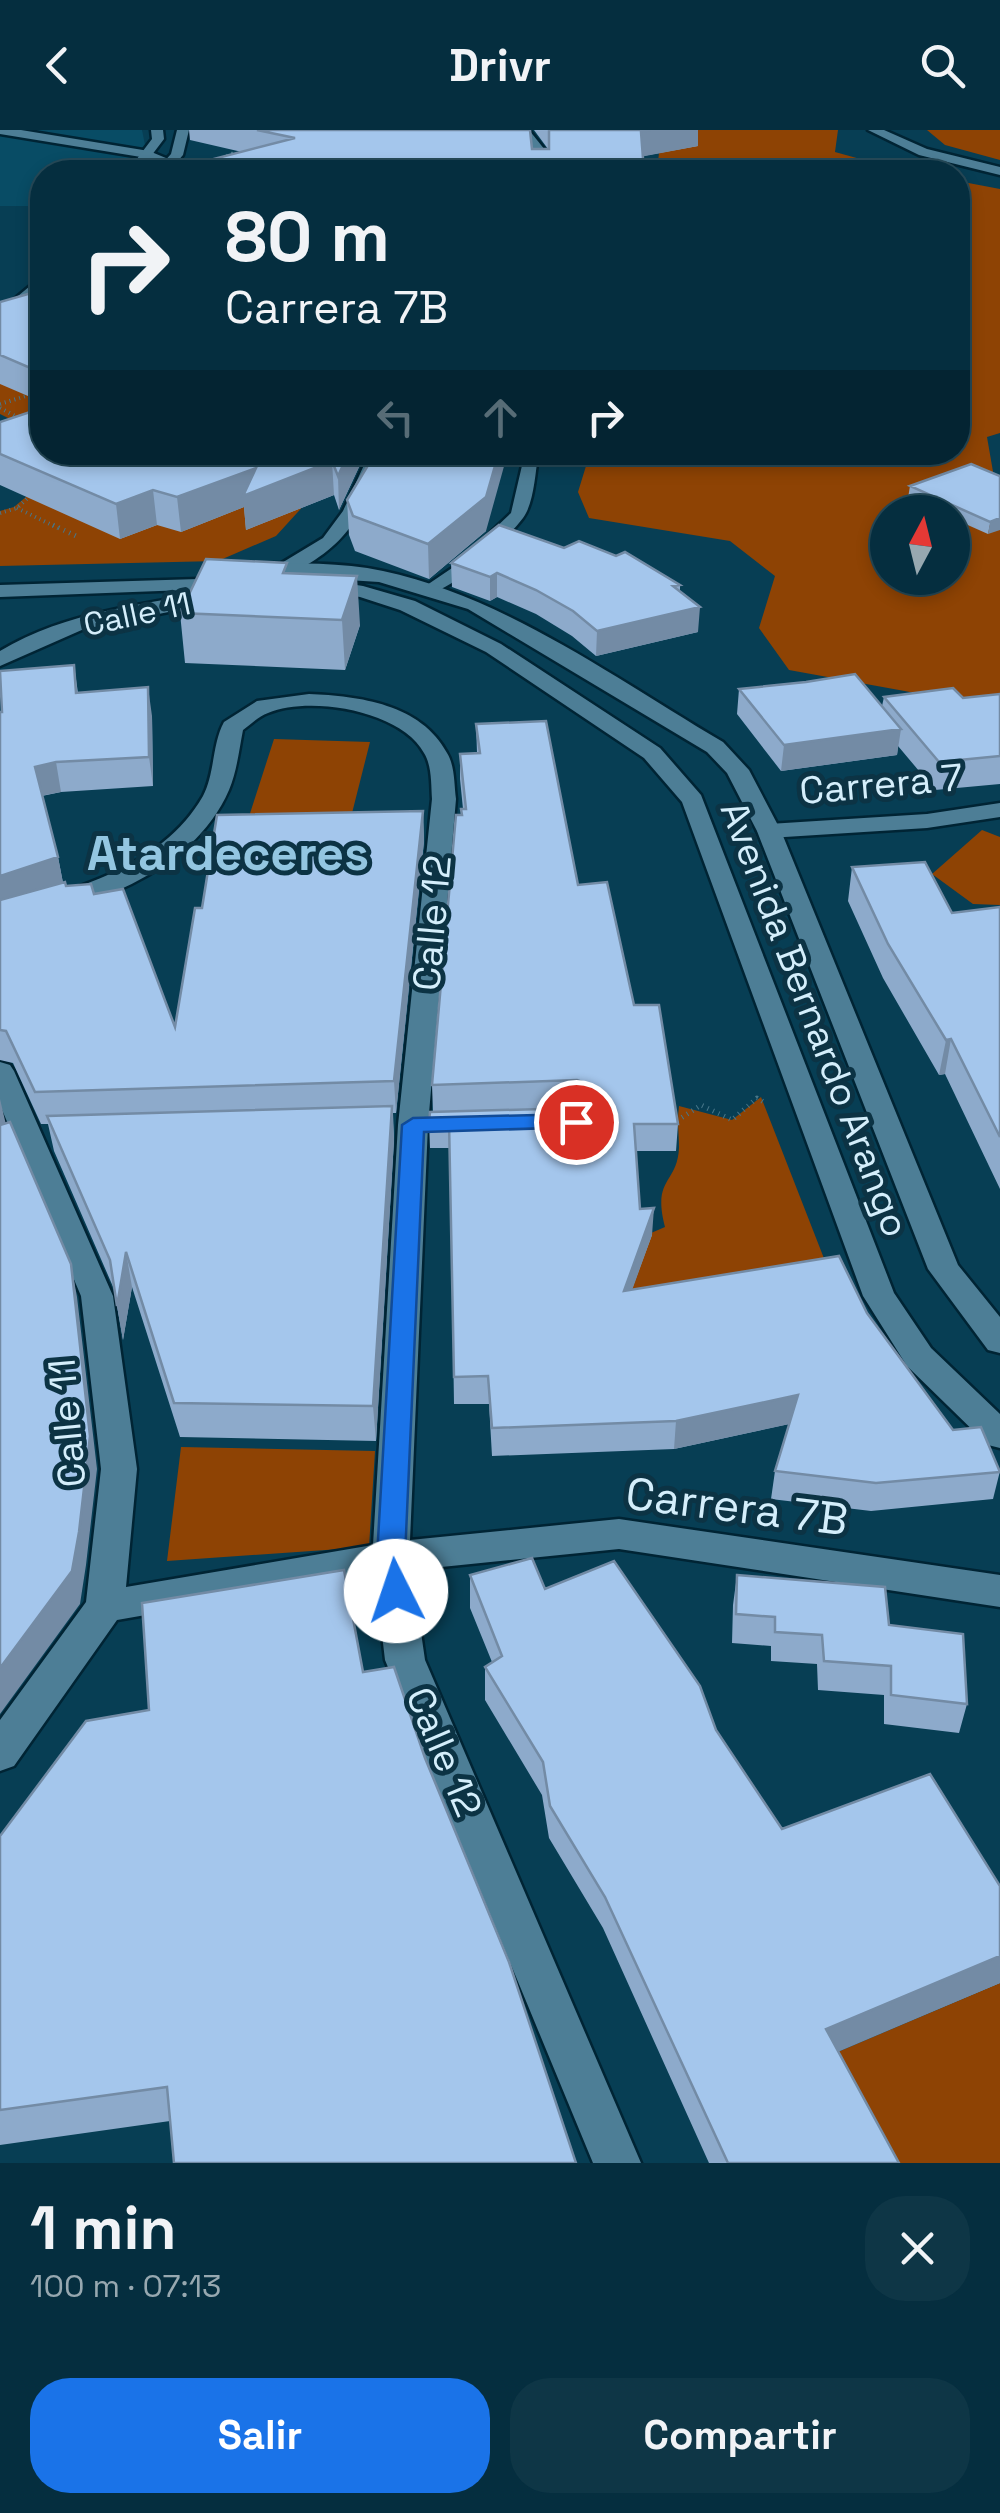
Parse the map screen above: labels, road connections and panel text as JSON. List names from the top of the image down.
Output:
{
  "streets": {
    "street": [
      "Calle 11",
      "Carrera 7",
      "Calle 12",
      "Avenida Bernardo Arango",
      "Carrera 7B"
    ]
  },
  "crossings": [
    ["Calle 11", "Avenida Bernardo Arango"],
    ["Calle 11", "Carrera 7B"],
    ["Carrera 7", "Avenida Bernardo Arango"],
    ["Calle 12", "Carrera 7B"]
  ],
  "districts": ["Atardeceres"],
  "north": "top",
  "page": {
    "header": "Drivr",
    "turn": ["80 m", "Carrera 7B"],
    "heading": ["1 min", "100 m · 07:13"],
    "buttons": ["Salir", "Compartir"]
  }
}
